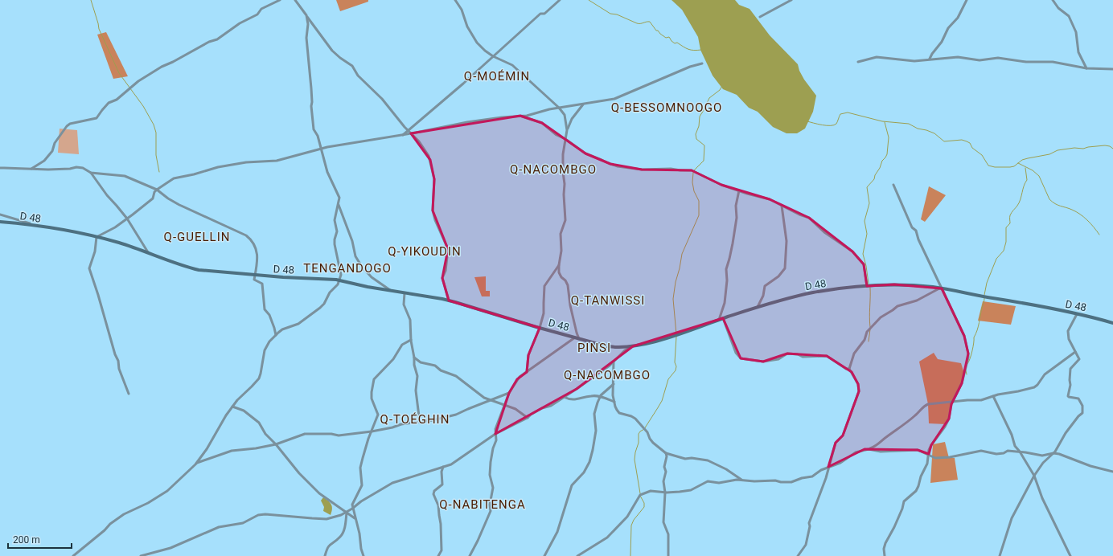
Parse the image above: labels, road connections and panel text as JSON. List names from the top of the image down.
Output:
{
  "streets": {
    "street": ["D 48"]
  },
  "districts": [
    "Q-MOÉMIN",
    "Q-BESSOMNOOGO",
    "Q-NACOMBGO",
    "Q-GUELLIN",
    "Q-YIKOUDIN",
    "TENGANDOGO",
    "Q-TANWISSI",
    "PINSI",
    "Q-NACOMBGO",
    "Q-TOÉGHIN",
    "Q-NABITENGA"
  ],
  "scale_bar": "200 m"
}
